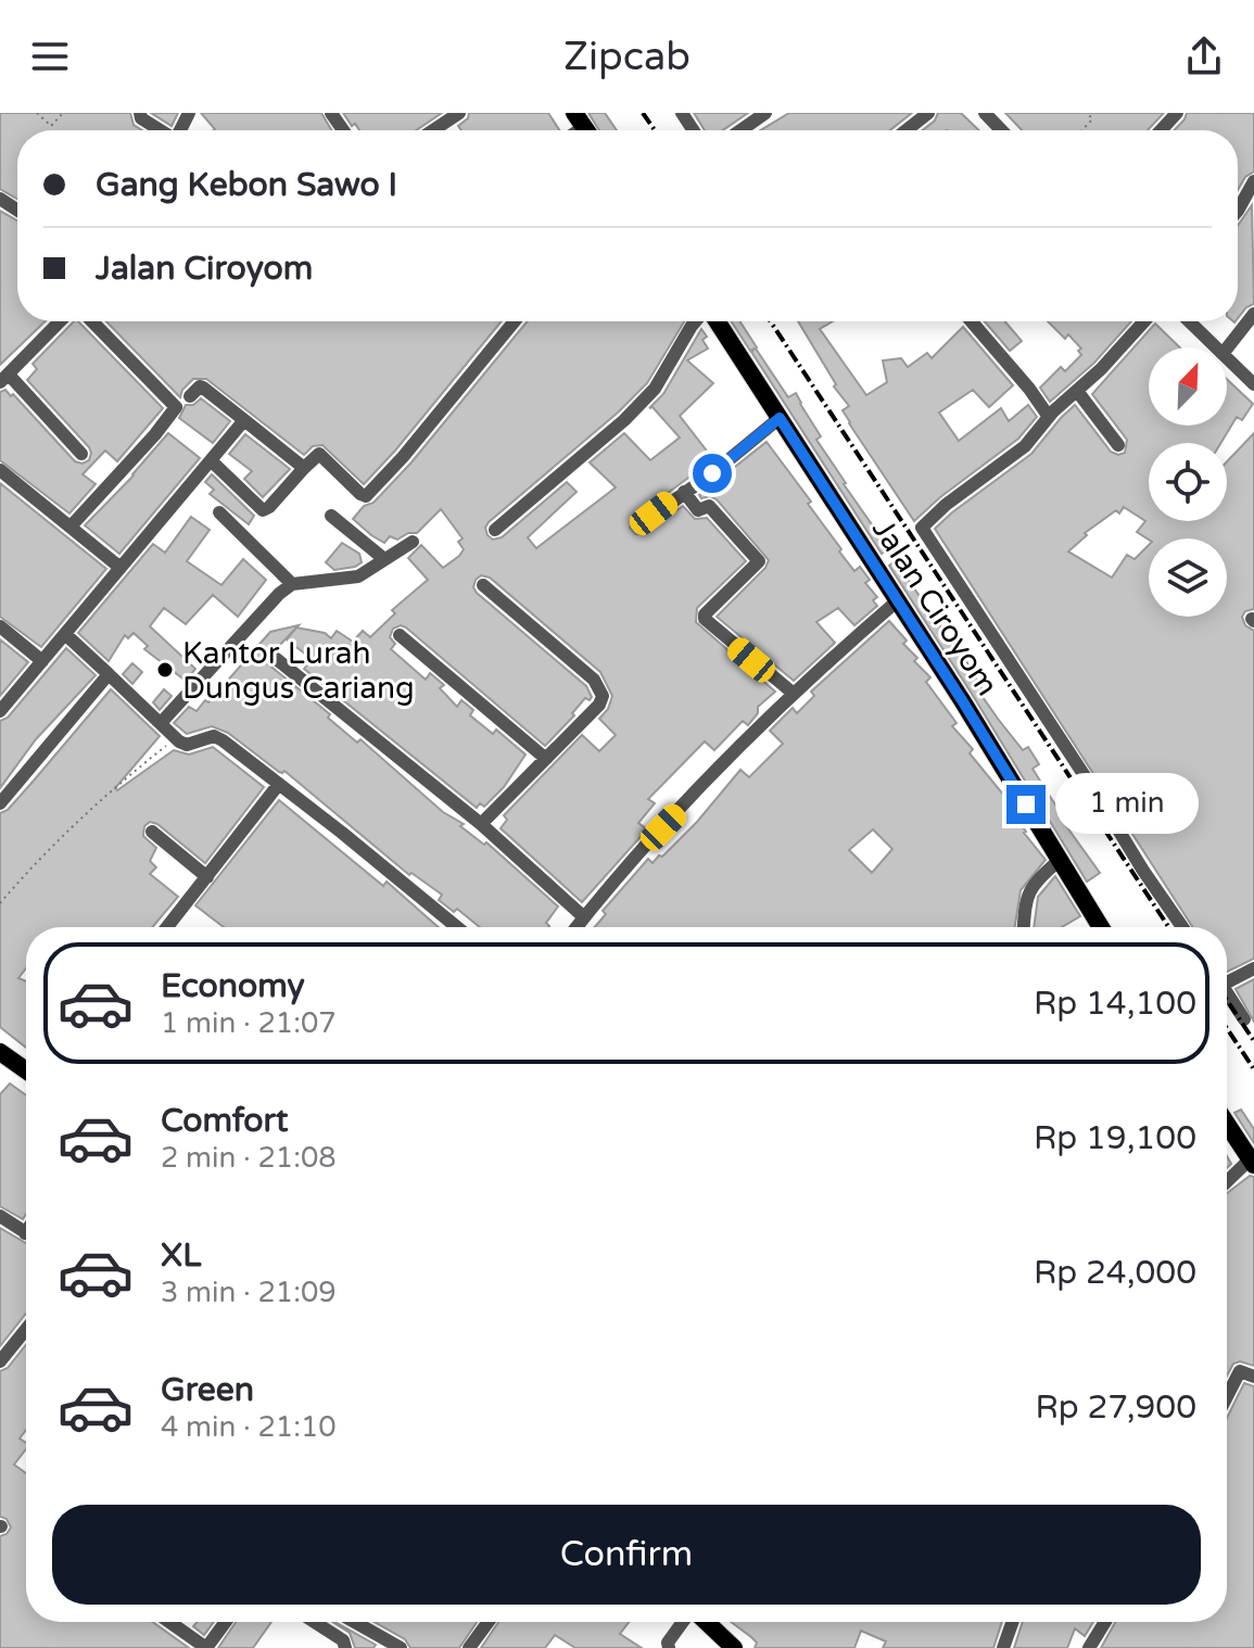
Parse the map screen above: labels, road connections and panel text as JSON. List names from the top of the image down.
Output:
{
  "streets": {
    "main road": ["Jalan Ciroyom"]
  },
  "places": ["Kantor Lurah Dungus Cariang"],
  "north": "top right",
  "page": {
    "header": "Zipcab",
    "banner": ["Gang Kebon Sawo I", "Jalan Ciroyom"],
    "bubble": "1 min",
    "list": [
      {
        "name": "Economy",
        "note": "1 min · 21:07",
        "value": "Rp 14,100"
      },
      {
        "name": "Comfort",
        "note": "2 min · 21:08",
        "value": "Rp 19,100"
      },
      {
        "name": "XL",
        "note": "3 min · 21:09",
        "value": "Rp 24,000"
      },
      {
        "name": "Green",
        "note": "4 min · 21:10",
        "value": "Rp 27,900"
      }
    ],
    "buttons": "Confirm"
  }
}
